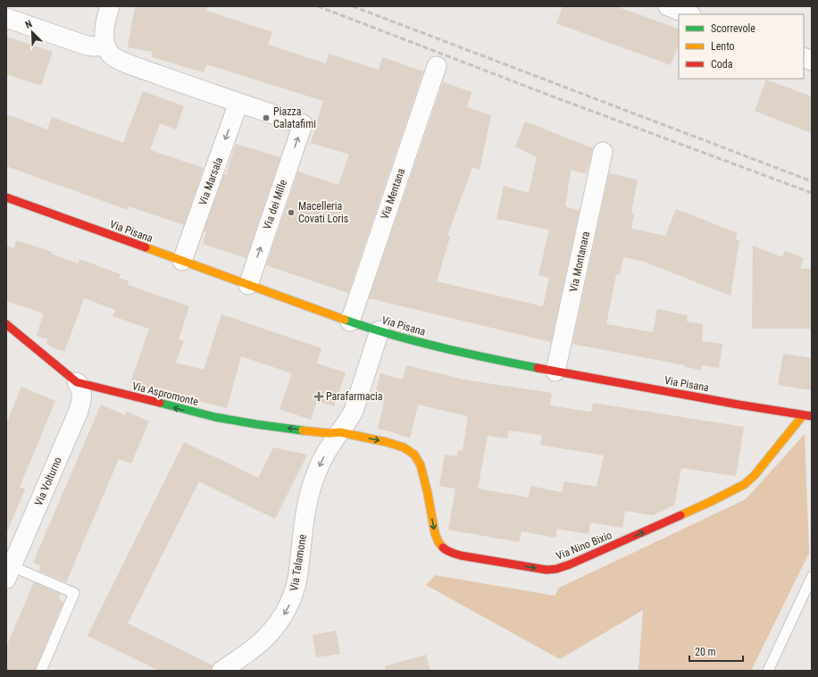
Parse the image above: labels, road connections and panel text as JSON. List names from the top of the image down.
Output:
{
  "streets": {
    "street": [
      "Via Marsala",
      "Via Mentana",
      "Via dei Mille",
      "Via Pisana",
      "Via Montanara",
      "Via Aspromonte",
      "Via Volturno",
      "Via Nino Bixio",
      "Via Talamone"
    ]
  },
  "crossings": [
    ["Via Marsala", "Via dei Mille"],
    ["Via Marsala", "Via Pisana"],
    ["Via Mentana", "Via Pisana"],
    ["Via dei Mille", "Via Pisana"],
    ["Via Pisana", "Via Montanara"],
    ["Via Pisana", "Via Nino Bixio"],
    ["Via Pisana", "Via Talamone"],
    ["Via Aspromonte", "Via Volturno"],
    ["Via Aspromonte", "Via Nino Bixio"],
    ["Via Aspromonte", "Via Talamone"],
    ["Via Nino Bixio", "Via Talamone"]
  ],
  "one_way": ["Via Marsala", "Via Aspromonte", "Via Talamone"],
  "places": {
    "other": ["Piazza Calatafimi", "Macelleria Covati Loris"],
    "health": ["Parafarmacia"]
  },
  "legend": ["Scorrevole", "Lento", "Coda"],
  "scale_bar": "20 m",
  "north": "top left"
}
